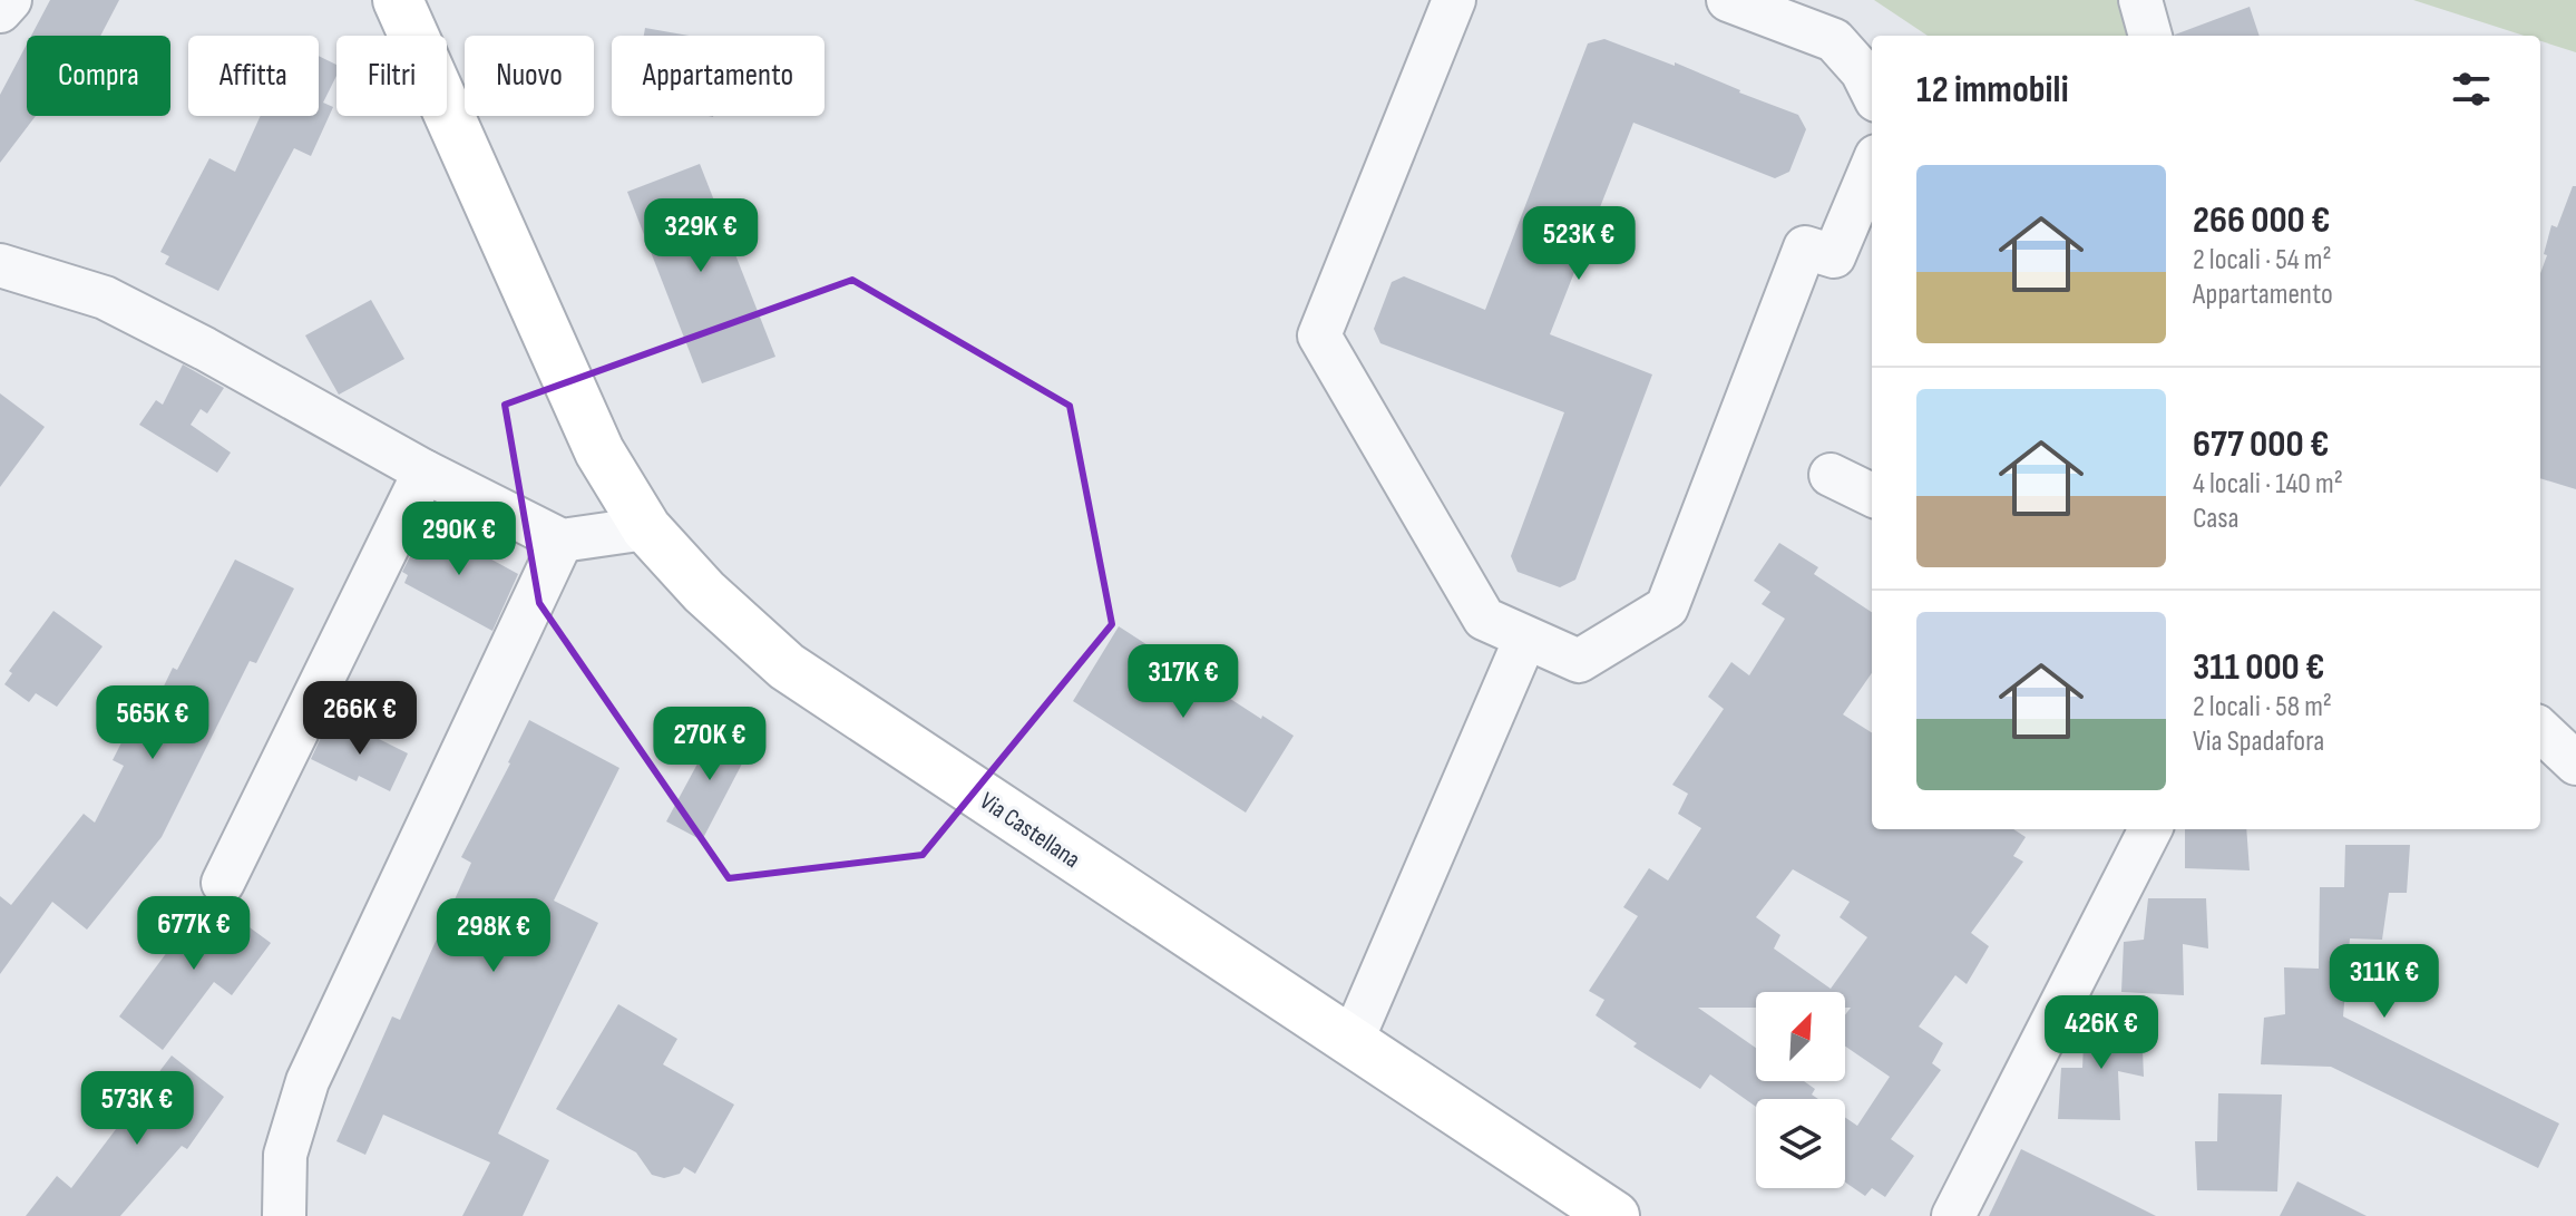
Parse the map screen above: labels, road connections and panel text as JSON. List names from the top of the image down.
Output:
{
  "streets": {
    "main road": ["Via Castellana"]
  },
  "north": "top right",
  "page": {
    "chip": [
      "Compra",
      "Affitta",
      "Filtri",
      "Nuovo",
      "Appartamento"
    ],
    "heading": "12 immobili",
    "list": [
      {
        "name": "266 000 €",
        "note": "2 locali · 54 m² · Appartamento"
      },
      {
        "name": "677 000 €",
        "note": "4 locali · 140 m² · Casa"
      },
      {
        "name": "311 000 €",
        "note": "2 locali · 58 m² · Via Spadafora"
      }
    ],
    "price": [
      "329K €",
      "523K €",
      "290K €",
      "317K €",
      "266K €",
      "565K €",
      "270K €",
      "677K €",
      "298K €",
      "311K €",
      "426K €",
      "573K €"
    ]
  }
}
